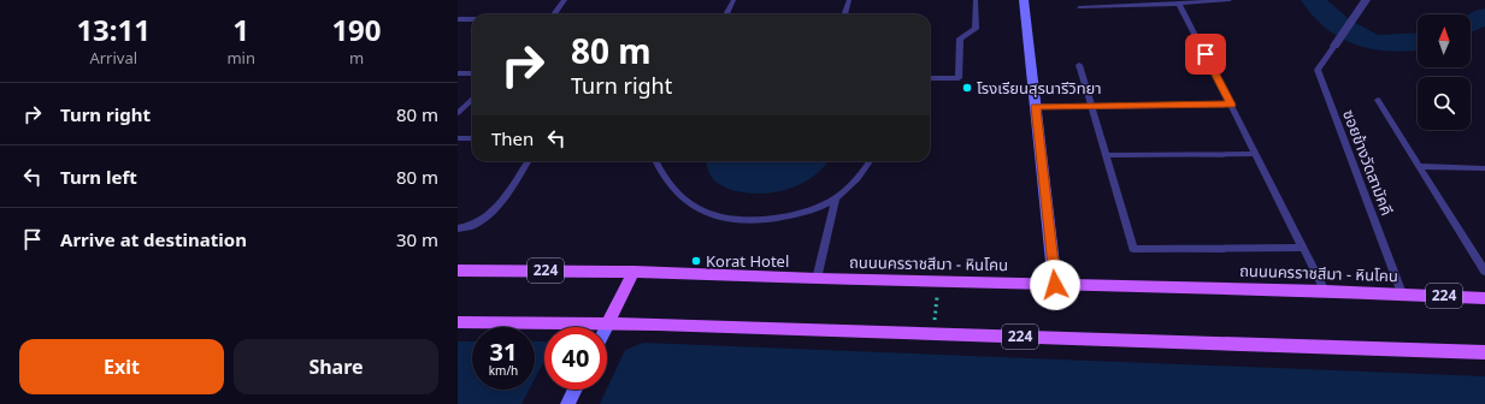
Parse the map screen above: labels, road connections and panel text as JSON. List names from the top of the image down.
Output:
{
  "streets": {
    "main road": ["ถนนนครราชสีมา - หินโคน", "224"],
    "lane": ["ซอยข้างวัดสามัคคี"]
  },
  "crossings": [
    ["ซอยข้างวัดสามัคคี", "ถนนนครราชสีมา - หินโคน"]
  ],
  "places": ["โรงเรียนสุรนารีวิทยา", "Korat Hotel"],
  "north": "top",
  "page": {
    "eta": [
      "13:11",
      "Arrival",
      "1",
      "min",
      "190",
      "m"
    ],
    "turn": ["80 m", "Turn right"],
    "list": [
      {
        "name": "Turn right",
        "value": "80 m"
      },
      {
        "name": "Turn left",
        "value": "80 m"
      },
      {
        "name": "Arrive at destination",
        "value": "30 m"
      }
    ],
    "then": "Then",
    "speed": "31 km/h",
    "limit": "40",
    "buttons": ["Exit", "Share"]
  }
}
